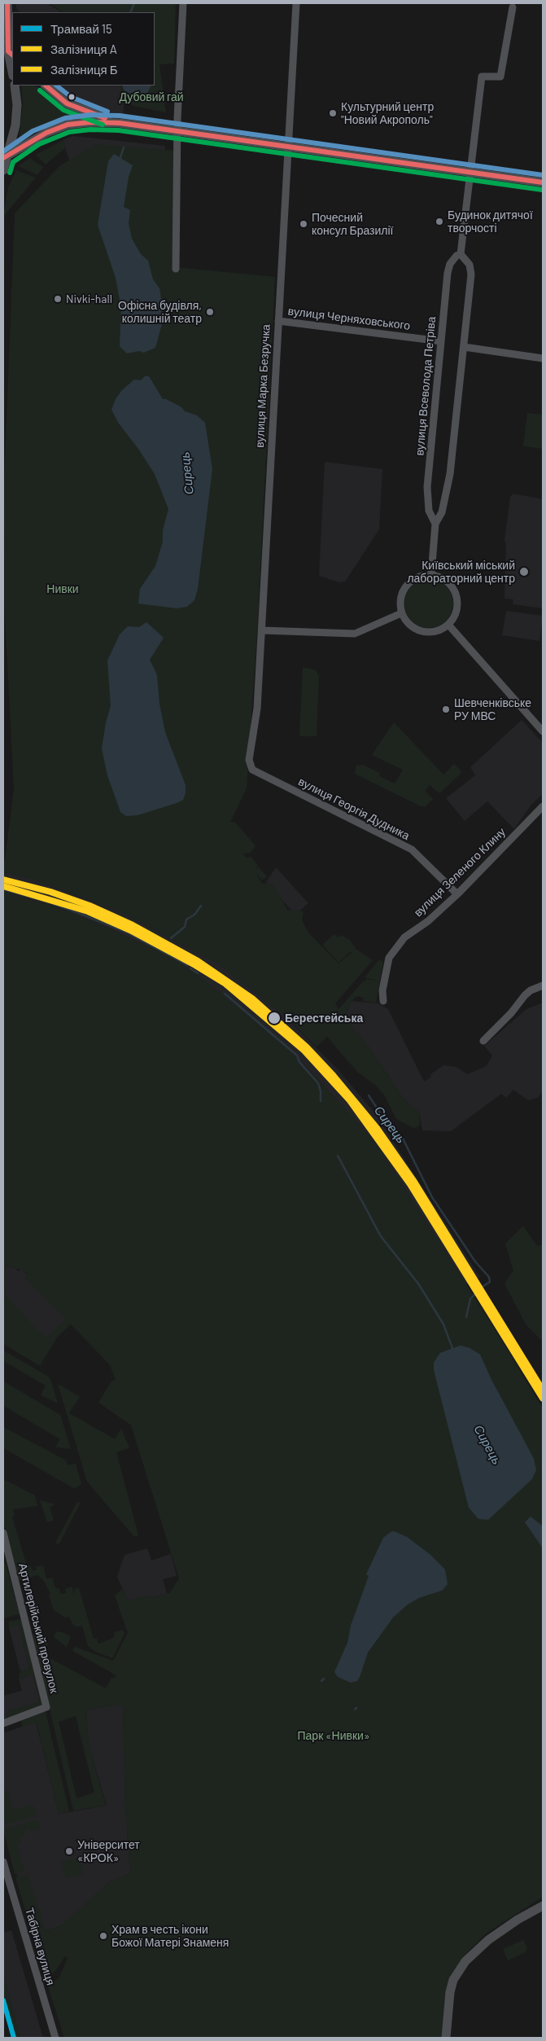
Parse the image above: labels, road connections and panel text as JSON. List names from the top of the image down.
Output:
{
  "streets": {
    "street": [
      "вулиця Черняховського",
      "вулиця Марка Безручка",
      "вулиця Всеволода Петріва",
      "вулиця Георгія Дудника",
      "вулиця Зеленого Клину",
      "Артилерійський провулок",
      "Табірна вулиця"
    ]
  },
  "crossings": [
    ["вулиця Черняховського", "вулиця Марка Безручка"],
    ["вулиця Черняховського", "вулиця Всеволода Петріва"],
    ["вулиця Марка Безручка", "вулиця Георгія Дудника"],
    ["вулиця Георгія Дудника", "вулиця Зеленого Клину"]
  ],
  "water": ["Сирець"],
  "parks": ["Дубовий гай", "Нивки", "Парк «Нивки»"],
  "places": [
    "Культурний центр \"Новий Акрополь\"",
    "Будинок дитячої творчості",
    "Почесний консул Бразилії",
    "Nivki-hall",
    "Офісна будівля, колишній театр",
    "Київський міський лабораторний центр",
    "Шевченківське РУ МВС",
    "Берестейська",
    "Університет «КРОК»",
    "Храм в честь ікони Божої Матері Знаменя"
  ],
  "lines": ["rail line Б", "rail line A", "tram line 15"],
  "legend": ["Трамвай 15", "Залізниця A", "Залізниця Б"]
}
